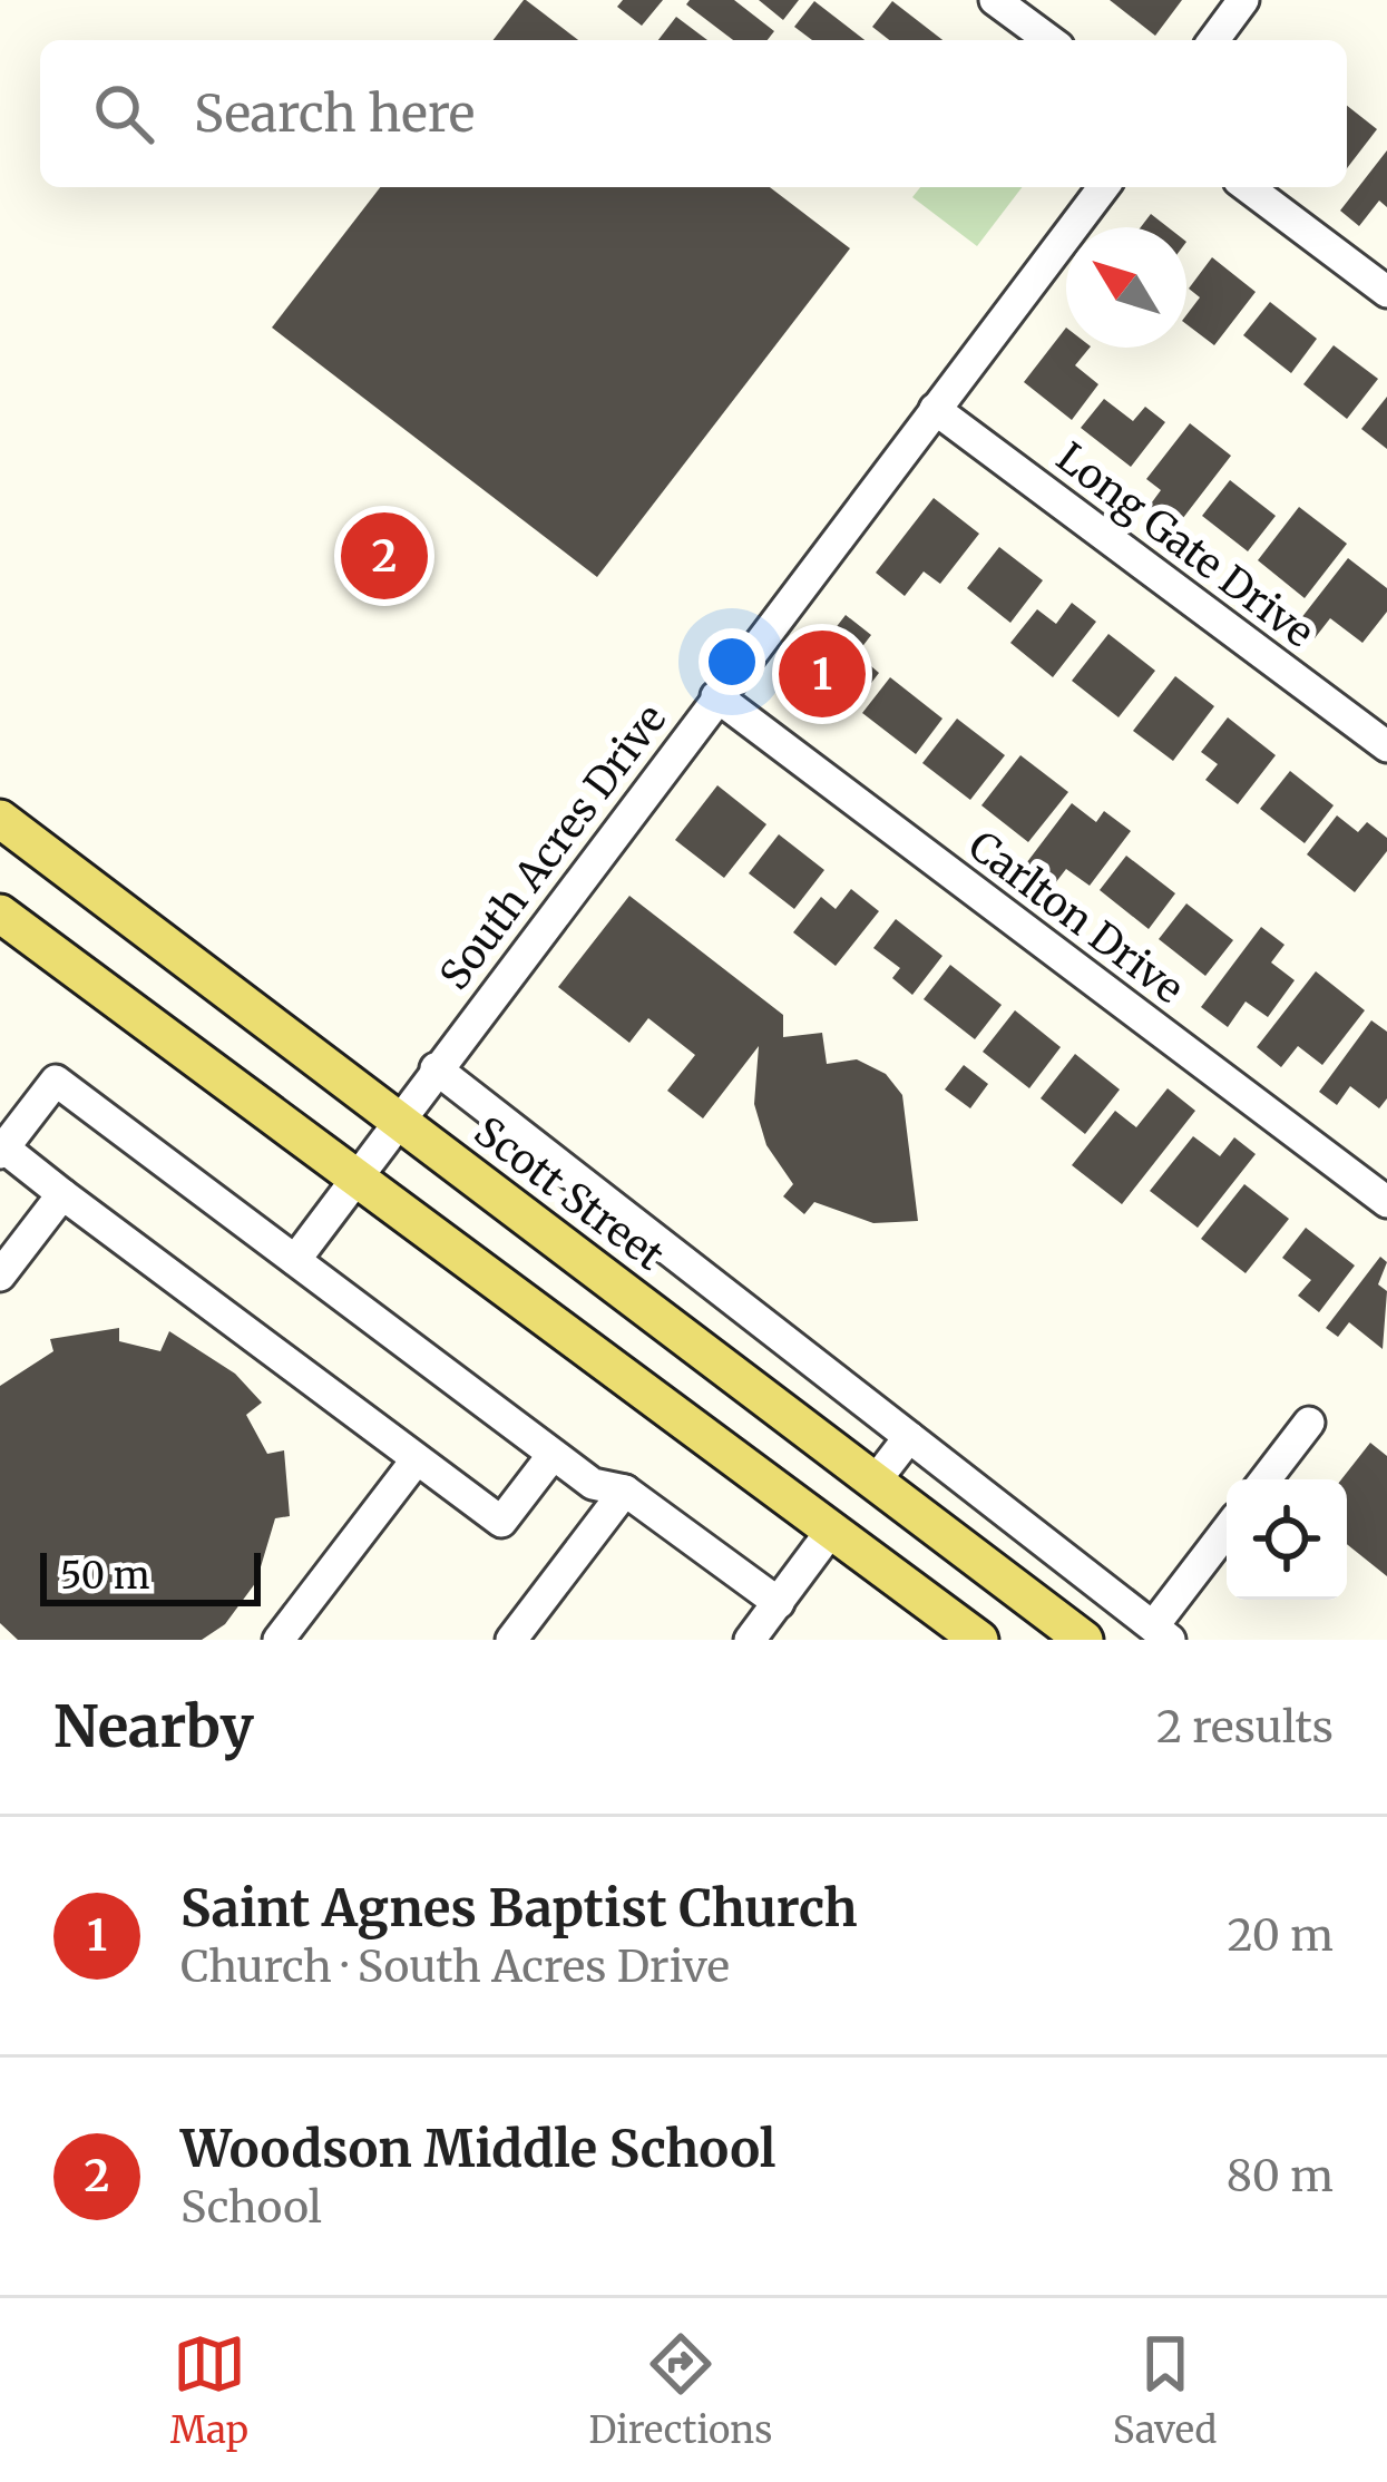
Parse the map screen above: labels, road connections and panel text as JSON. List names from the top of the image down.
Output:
{
  "streets": {
    "main road": ["Scott Street"],
    "street": ["Long Gate Drive", "South Acres Drive", "Carlton Drive"]
  },
  "crossings": [
    ["Long Gate Drive", "South Acres Drive"],
    ["South Acres Drive", "Carlton Drive"],
    ["South Acres Drive", "Scott Street"]
  ],
  "scale_bar": "50 m",
  "north": "top left",
  "page": {
    "search": "Search here",
    "pins": ["2", "1"],
    "scale": "50 m",
    "heading": ["Nearby", "2 results"],
    "list": [
      {
        "mark": "1",
        "name": "Saint Agnes Baptist Church",
        "note": "Church · South Acres Drive",
        "value": "20 m"
      },
      {
        "mark": "2",
        "name": "Woodson Middle School",
        "note": "School",
        "value": "80 m"
      }
    ],
    "nav": ["Map", "Directions", "Saved"]
  }
}
